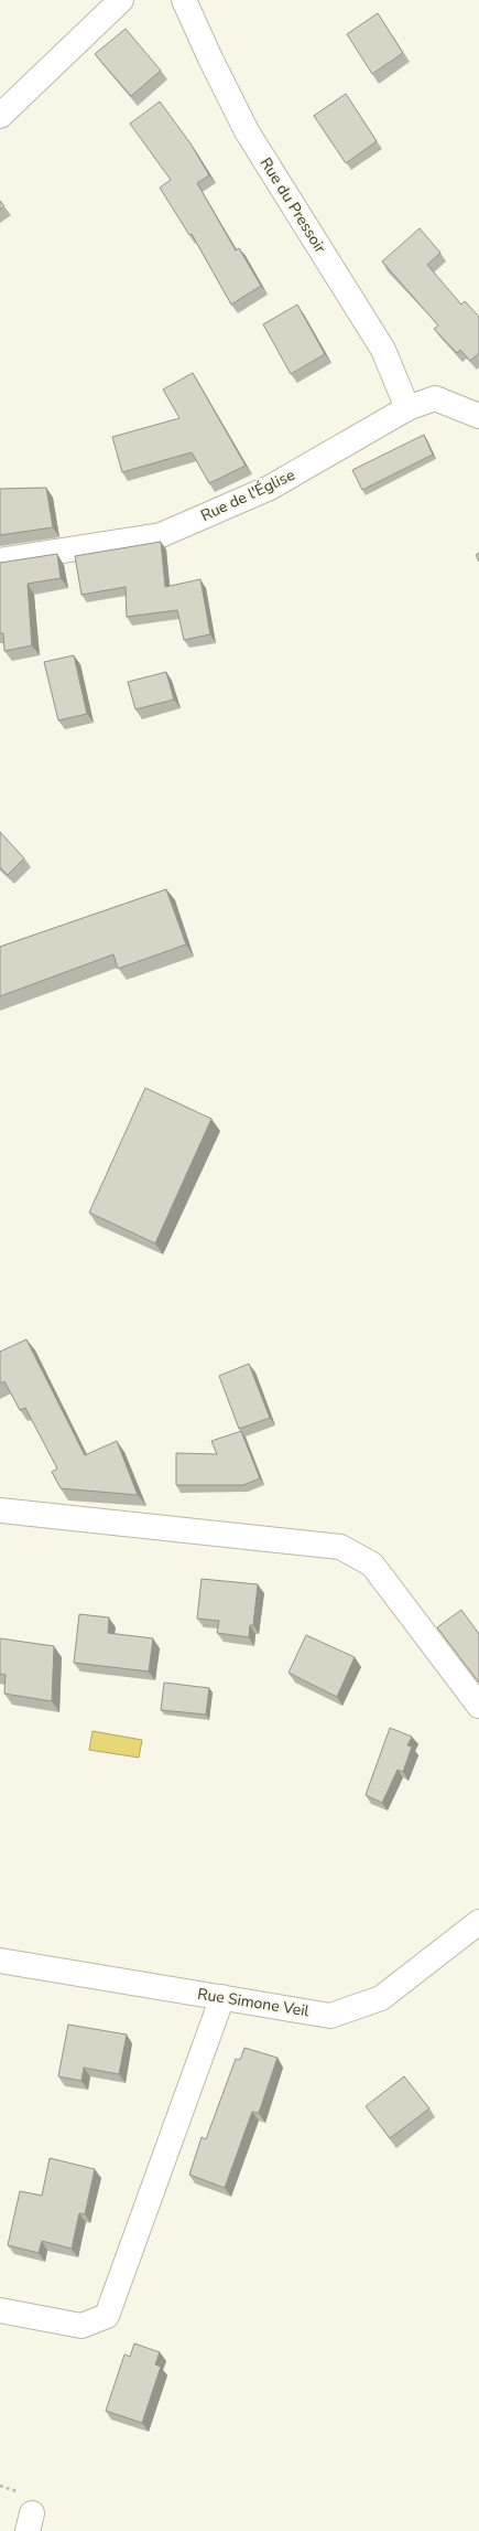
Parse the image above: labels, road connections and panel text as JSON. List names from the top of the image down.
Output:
{
  "streets": {
    "street": ["Rue du Pressoir", "Rue de l'Église", "Rue Simone Veil"]
  },
  "crossings": [
    ["Rue du Pressoir", "Rue de l'Église"]
  ]
}
